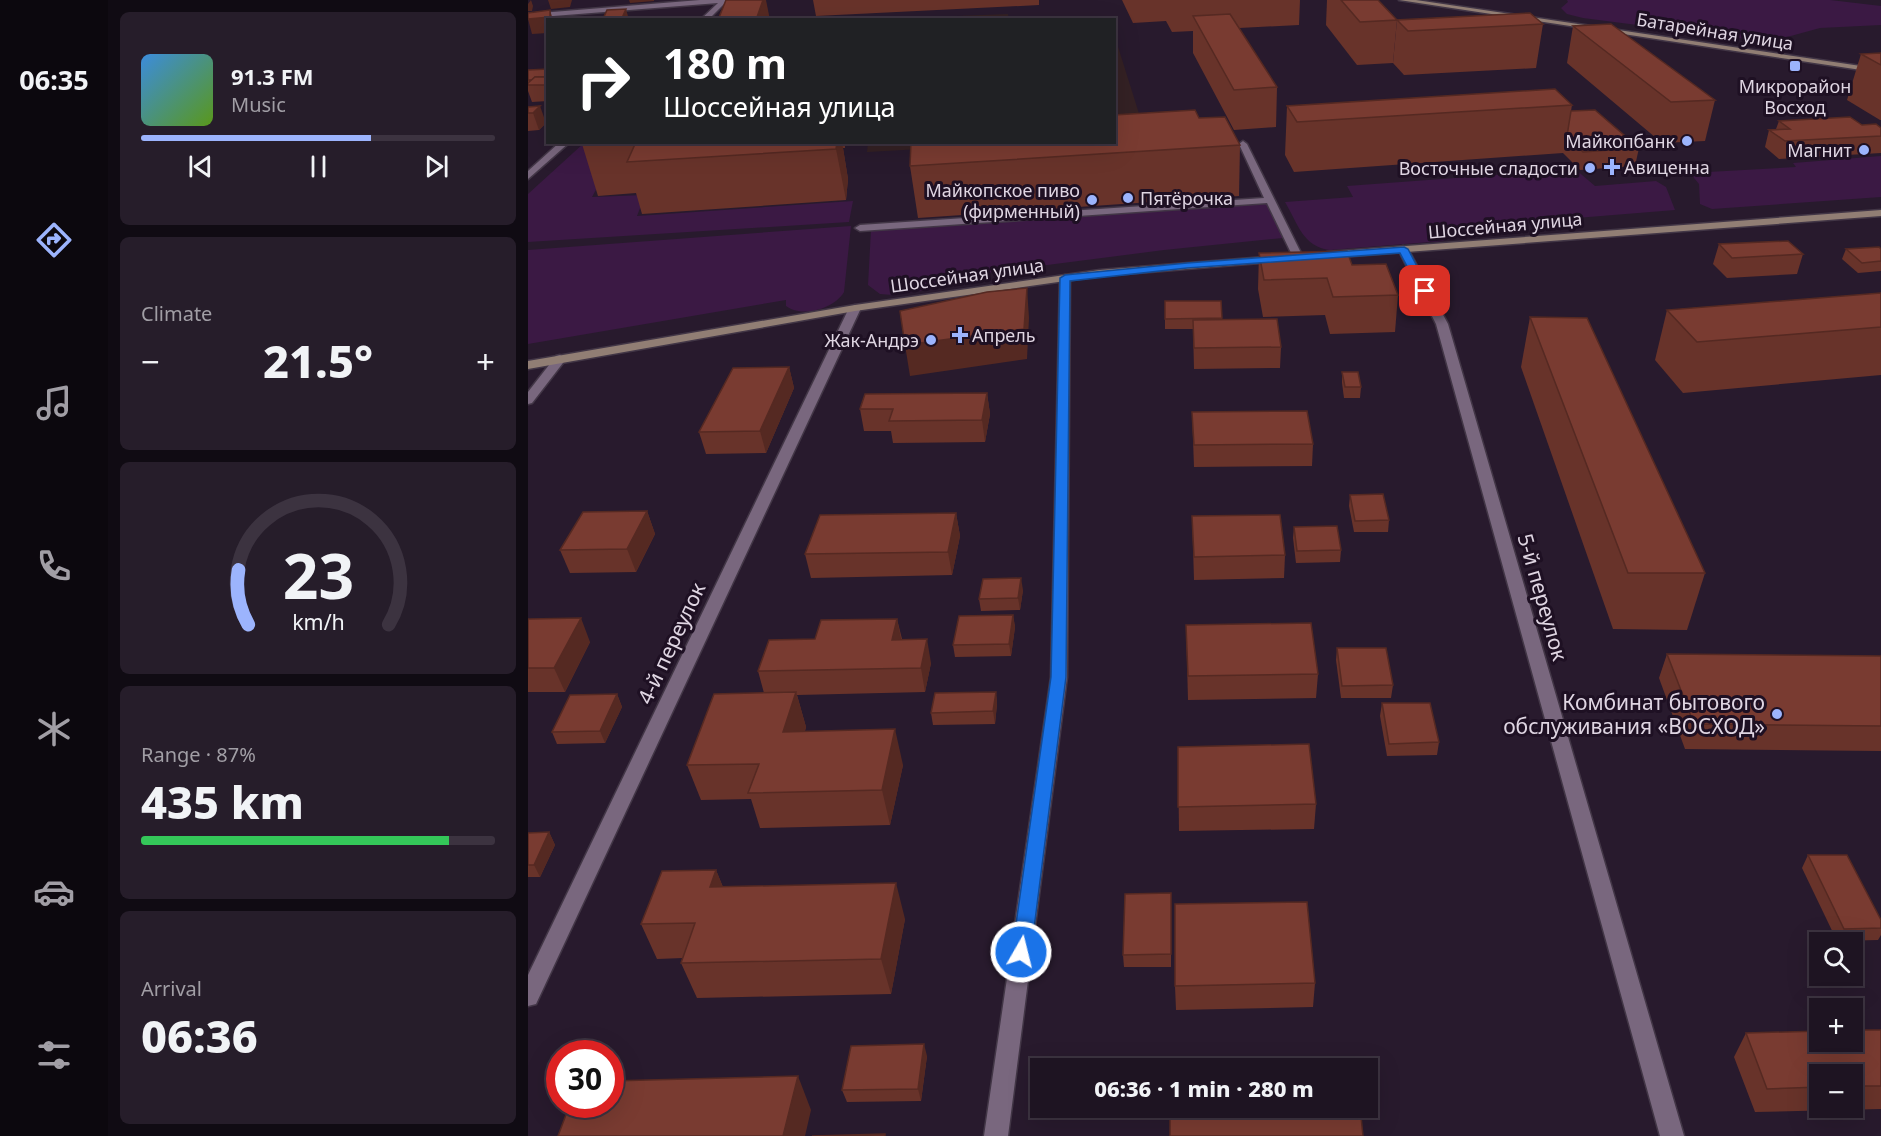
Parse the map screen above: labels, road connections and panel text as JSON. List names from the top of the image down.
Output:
{
  "streets": {
    "main road": ["Батарейная улица", "Шоссейная улица"],
    "street": ["5-й переулок", "4-й переулок"]
  },
  "crossings": [
    ["Шоссейная улица", "5-й переулок"],
    ["Шоссейная улица", "4-й переулок"]
  ],
  "places": {
    "transit": ["Микрорайон Восход"],
    "other": [
      "Майкопбанк",
      "Магнит",
      "Восточные сладости",
      "Пятёрочка",
      "Майкопское пиво (фирменный)",
      "Жак-Андрэ",
      "Комбинат бытового обслуживания «ВОСХОД»"
    ],
    "health": ["Авиценна", "Апрель"]
  },
  "page": {
    "tabs": "06:35",
    "turn": ["180 m", "Шоссейная улица"],
    "song": ["91.3 FM", "Music"],
    "tile": [
      "Climate",
      ["Range · 87%", "435 km"],
      ["Arrival", "06:36"]
    ],
    "heat": ["−", "21.5°", "+"],
    "map_buttons": ["+", "−"],
    "limit": "30",
    "trip": "06:36 · 1 min · 280 m",
    "gauge": ["23", "km/h"]
  }
}
